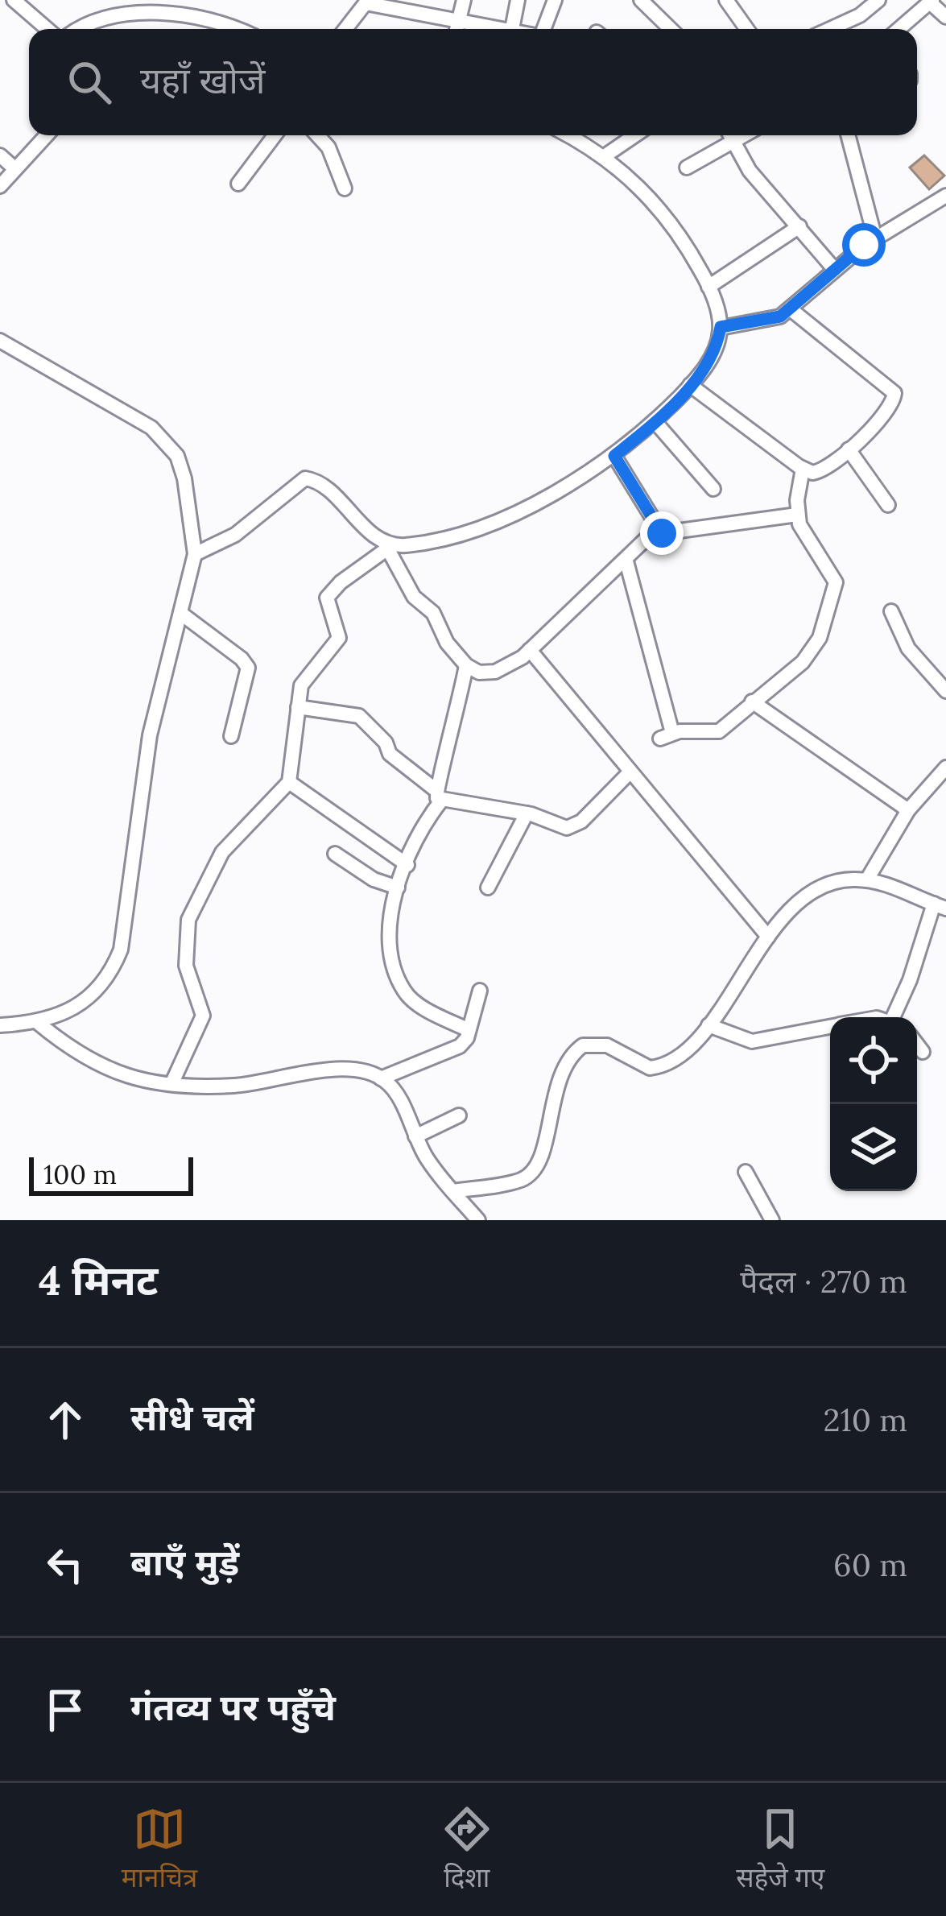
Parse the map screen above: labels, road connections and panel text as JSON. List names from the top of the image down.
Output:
{
  "scale_bar": "100 m",
  "page": {
    "search": "यहाँ खोजें",
    "scale": "100 m",
    "heading": ["4 मिनट", "पैदल · 270 m"],
    "list": [
      ["सीधे चलें", "210 m"],
      ["बाएँ मुड़ें", "60 m"],
      "गंतव्य पर पहुँचे"
    ],
    "nav": ["मानचित्र", "दिशा", "सहेजे गए"]
  }
}
